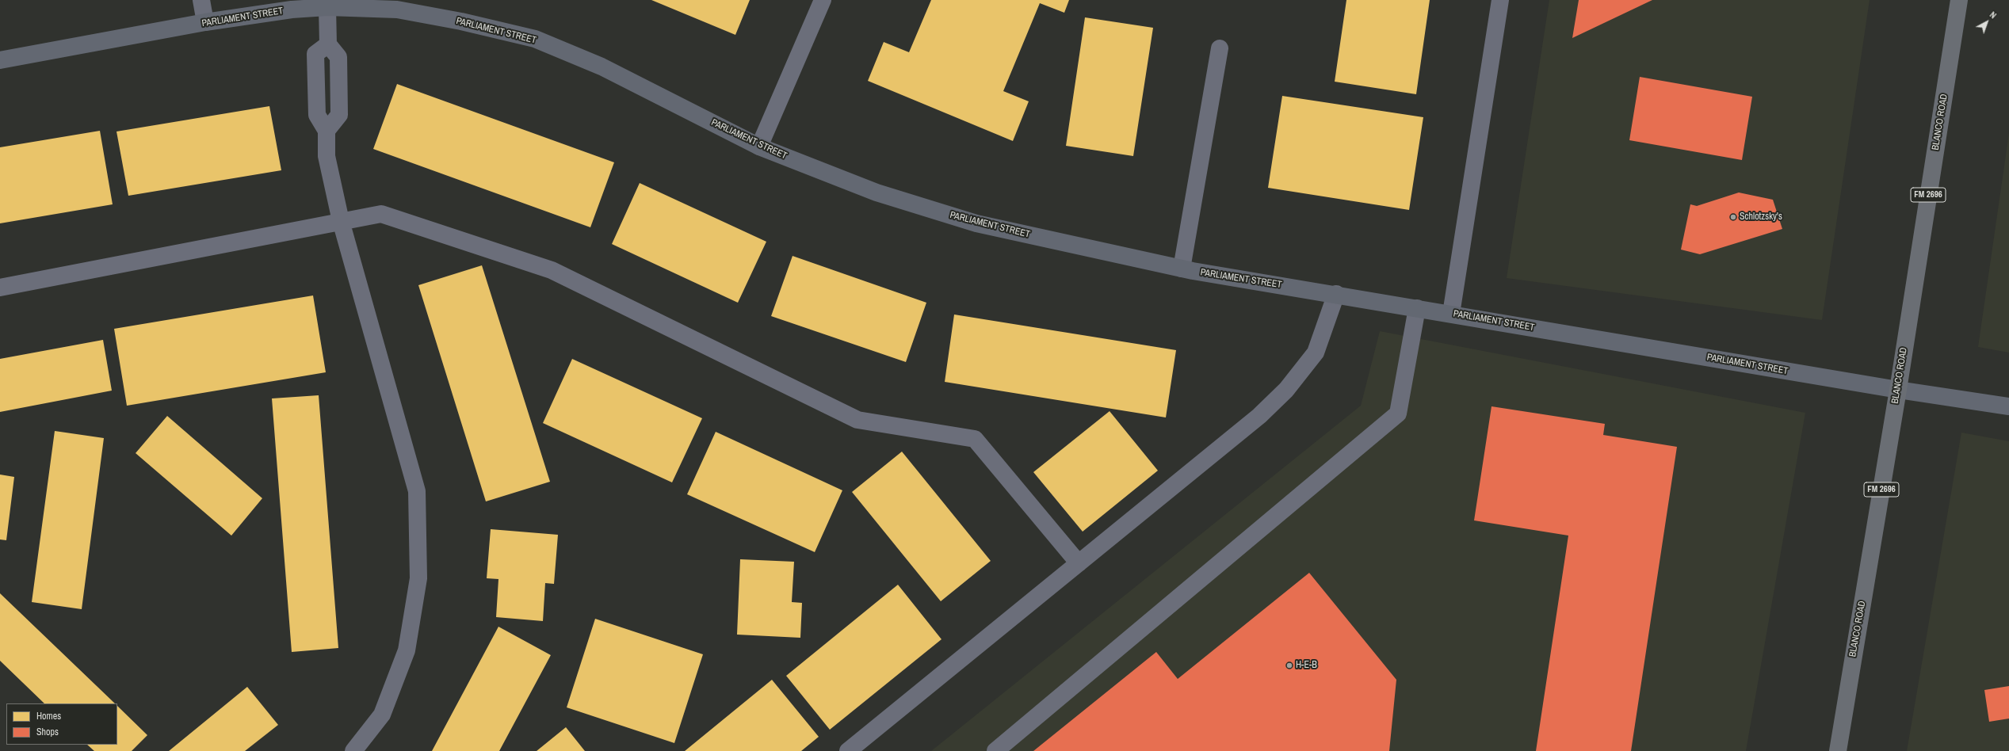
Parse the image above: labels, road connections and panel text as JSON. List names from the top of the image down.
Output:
{
  "streets": {
    "main road": ["BLANCO ROAD", "FM 2696"],
    "street": ["PARLIAMENT STREET"]
  },
  "crossings": [
    ["PARLIAMENT STREET", "BLANCO ROAD"]
  ],
  "places": ["Schlotzsky's", "H-E-B"],
  "legend": ["Homes", "Shops"],
  "north": "top right"
}
